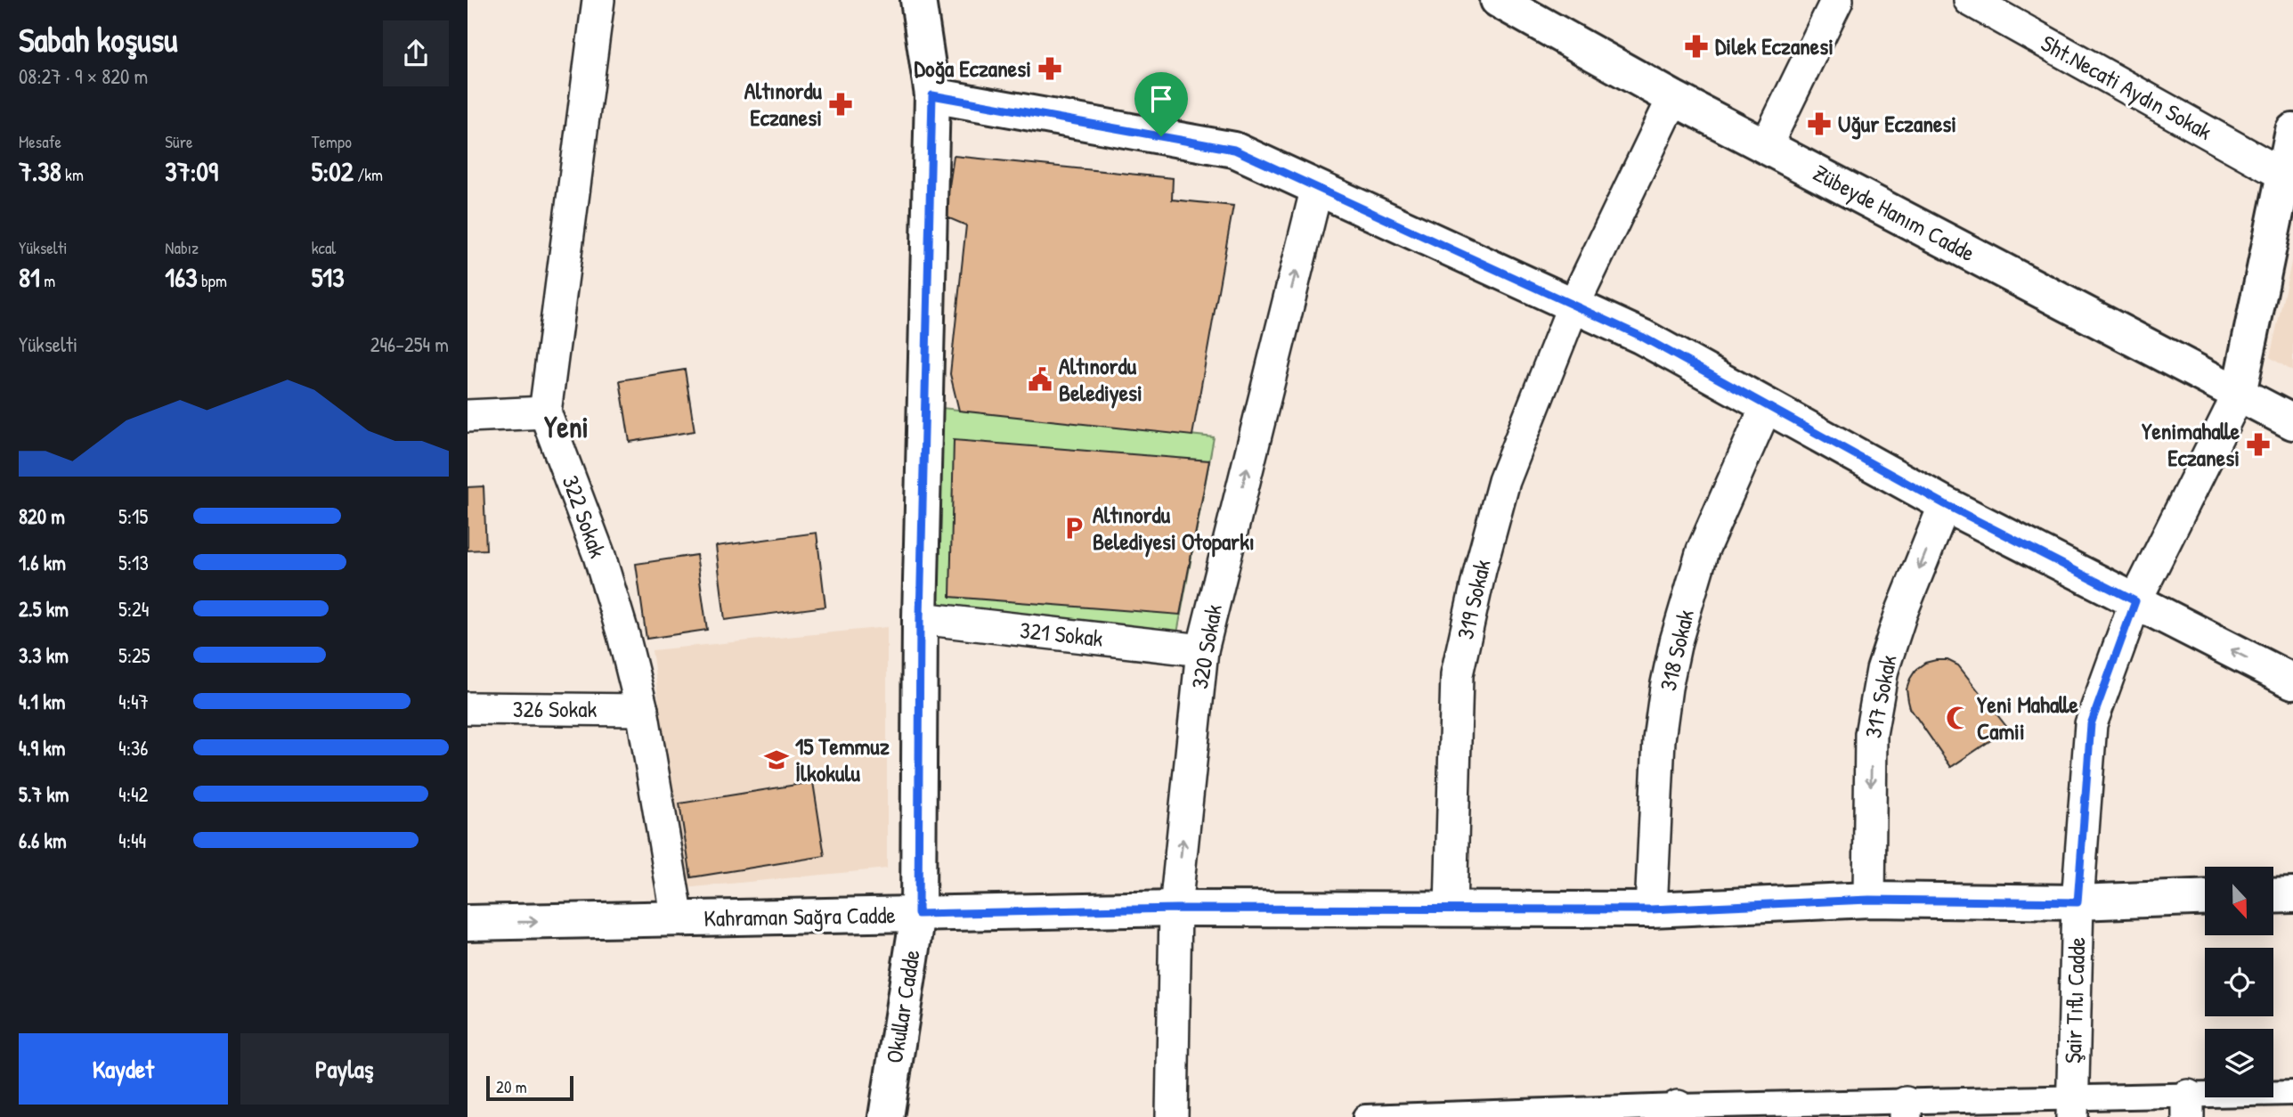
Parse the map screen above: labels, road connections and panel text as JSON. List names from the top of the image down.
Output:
{
  "streets": {
    "street": [
      "Sht.Necati Aydın Sokak",
      "Zübeyde Hanım Cadde",
      "322 Sokak",
      "319 Sokak",
      "321 Sokak",
      "320 Sokak",
      "318 Sokak",
      "317 Sokak",
      "326 Sokak",
      "Kahraman Sağra Cadde",
      "Şair Tıflı Cadde",
      "Okullar Cadde"
    ]
  },
  "crossings": [
    ["Zübeyde Hanım Cadde", "319 Sokak"],
    ["Zübeyde Hanım Cadde", "Şair Tıflı Cadde"],
    ["322 Sokak", "326 Sokak"],
    ["322 Sokak", "Kahraman Sağra Cadde"],
    ["319 Sokak", "Kahraman Sağra Cadde"],
    ["321 Sokak", "320 Sokak"],
    ["321 Sokak", "Okullar Cadde"],
    ["320 Sokak", "Kahraman Sağra Cadde"],
    ["318 Sokak", "Kahraman Sağra Cadde"],
    ["317 Sokak", "Kahraman Sağra Cadde"],
    ["Kahraman Sağra Cadde", "Şair Tıflı Cadde"],
    ["Kahraman Sağra Cadde", "Okullar Cadde"]
  ],
  "one_way": ["320 Sokak", "317 Sokak"],
  "districts": ["Yeni"],
  "places": {
    "pharmacy": [
      "Dilek Eczanesi",
      "Doğa Eczanesi",
      "Altınordu Eczanesi",
      "Uğur Eczanesi",
      "Yenimahalle Eczanesi"
    ],
    "public building": ["Altınordu Belediyesi"],
    "parking": ["Altınordu Belediyesi Otoparkı"],
    "mosque": ["Yeni Mahalle Camii"],
    "school or university": ["15 Temmuz İlkokulu"]
  },
  "scale_bar": "20 m",
  "north": "bottom",
  "page": {
    "heading": ["Sabah koşusu", "08:27 · 9 × 820 m"],
    "stats": [
      ["Mesafe", "7.38 km"],
      ["Süre", "37:09"],
      ["Tempo", "5:02 /km"],
      ["Yükselti", "81 m"],
      ["Nabız", "163 bpm"],
      ["kcal", "513"]
    ],
    "chart": ["Yükselti", "246–254 m"],
    "list": [
      {
        "name": "820 m",
        "note": "5:15"
      },
      {
        "name": "1.6 km",
        "note": "5:13"
      },
      {
        "name": "2.5 km",
        "note": "5:24"
      },
      {
        "name": "3.3 km",
        "note": "5:25"
      },
      {
        "name": "4.1 km",
        "note": "4:47"
      },
      {
        "name": "4.9 km",
        "note": "4:36"
      },
      {
        "name": "5.7 km",
        "note": "4:42"
      },
      {
        "name": "6.6 km",
        "note": "4:44"
      }
    ],
    "buttons": ["Kaydet", "Paylaş"],
    "scale": "20 m"
  }
}
